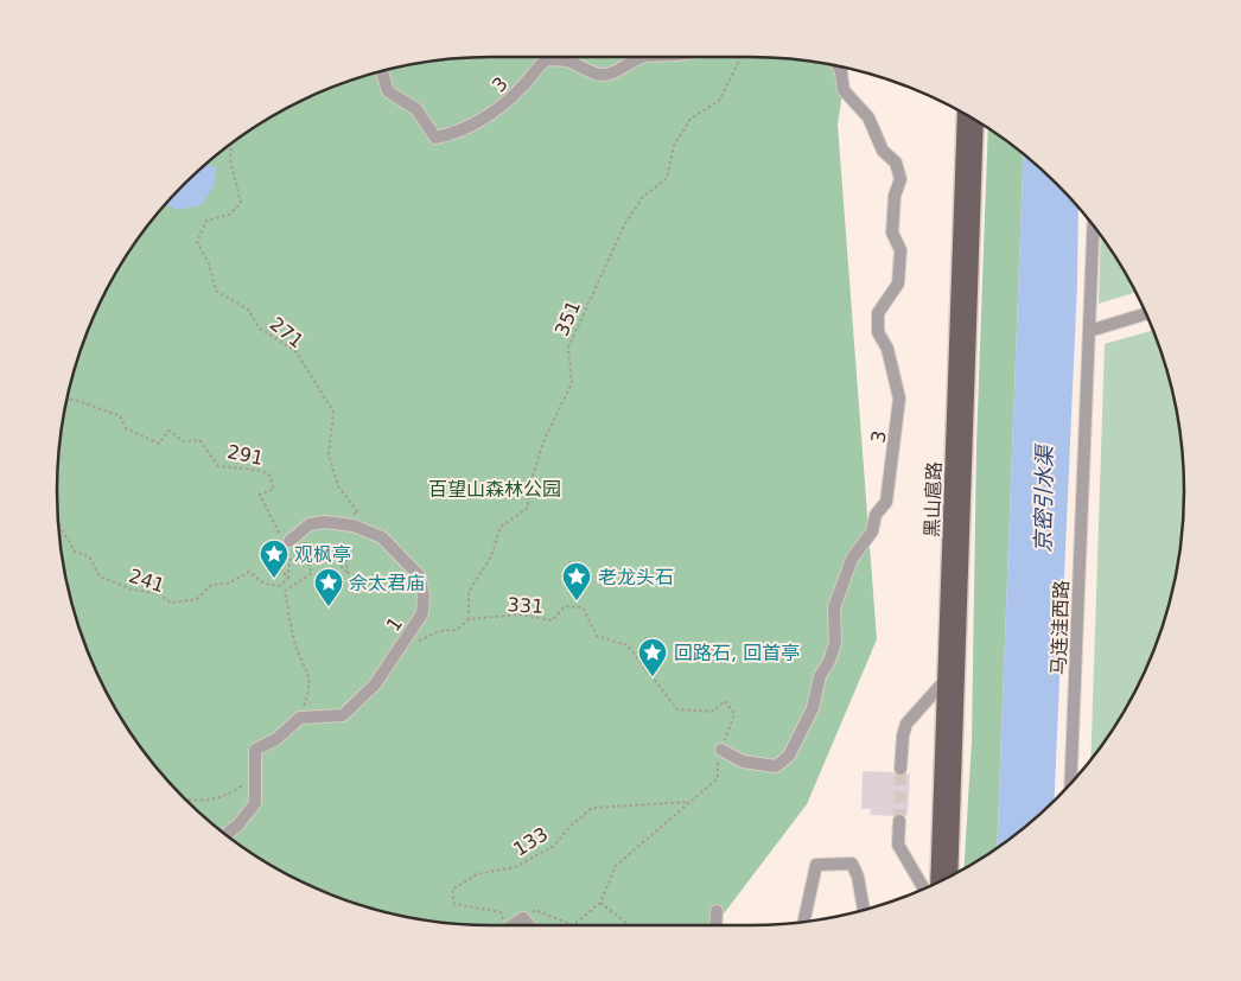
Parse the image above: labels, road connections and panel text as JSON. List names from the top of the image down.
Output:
{
  "streets": {
    "main road": ["黑山扈路"],
    "street": ["3", "1", "马连洼西路"],
    "path": [
      "351",
      "271",
      "291",
      "241",
      "331",
      "133"
    ]
  },
  "crossings": [
    ["3", "331"],
    ["351", "331"],
    ["291", "1"],
    ["331", "1"]
  ],
  "water": ["京密引水渠"],
  "parks": ["百望山森林公园"],
  "places": {
    "place": [
      "观枫亭",
      "老龙头石",
      "佘太君庙",
      "回路石, 回首亭"
    ]
  }
}
